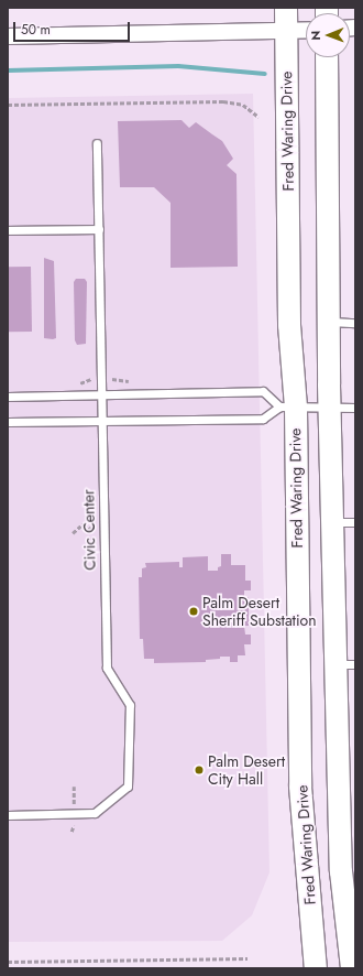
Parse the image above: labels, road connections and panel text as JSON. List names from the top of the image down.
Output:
{
  "streets": {
    "main road": ["Fred Waring Drive"],
    "lane": ["Civic Center"]
  },
  "places": ["Palm Desert Sheriff Substation", "Palm Desert City Hall"],
  "scale_bar": "50 m",
  "north": "left"
}
